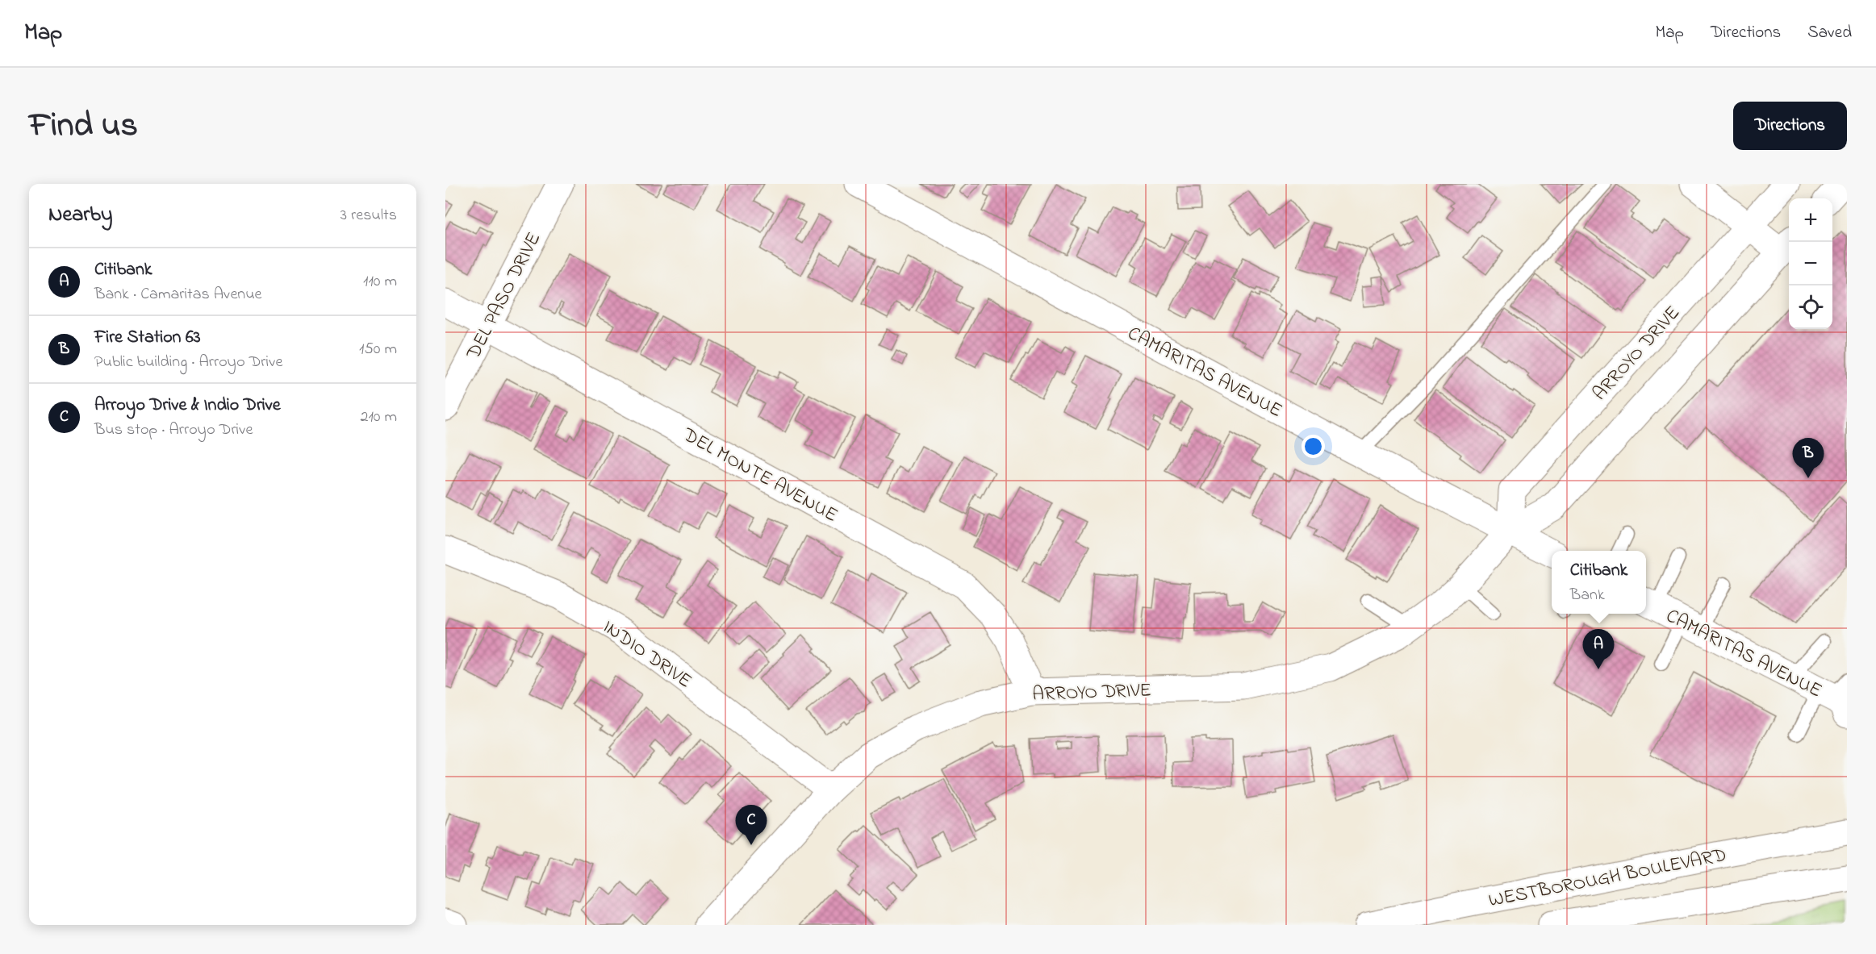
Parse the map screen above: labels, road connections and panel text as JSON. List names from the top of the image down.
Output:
{
  "streets": {
    "street": [
      "DEL PASO DRIVE",
      "ARROYO DRIVE",
      "CAMARITAS AVENUE",
      "DEL MONTE AVENUE",
      "INDIO DRIVE",
      "WESTBOROUGH BOULEVARD"
    ]
  },
  "crossings": [
    ["DEL PASO DRIVE", "DEL MONTE AVENUE"],
    ["ARROYO DRIVE", "CAMARITAS AVENUE"],
    ["ARROYO DRIVE", "DEL MONTE AVENUE"],
    ["ARROYO DRIVE", "INDIO DRIVE"]
  ],
  "page": {
    "header": "Map",
    "nav": ["Map", "Directions", "Saved"],
    "title": "Find us",
    "buttons": "Directions",
    "heading": ["Nearby", "3 results"],
    "map_buttons": ["+", "−"],
    "list": [
      {
        "mark": "A",
        "name": "Citibank",
        "note": "Bank · Camaritas Avenue",
        "value": "110 m"
      },
      {
        "mark": "B",
        "name": "Fire Station 63",
        "note": "Public building · Arroyo Drive",
        "value": "150 m"
      },
      {
        "mark": "C",
        "name": "Arroyo Drive & Indio Drive",
        "note": "Bus stop · Arroyo Drive",
        "value": "210 m"
      }
    ],
    "pins": ["B", "A", "C"],
    "popup": ["Citibank", "Bank"]
  }
}
